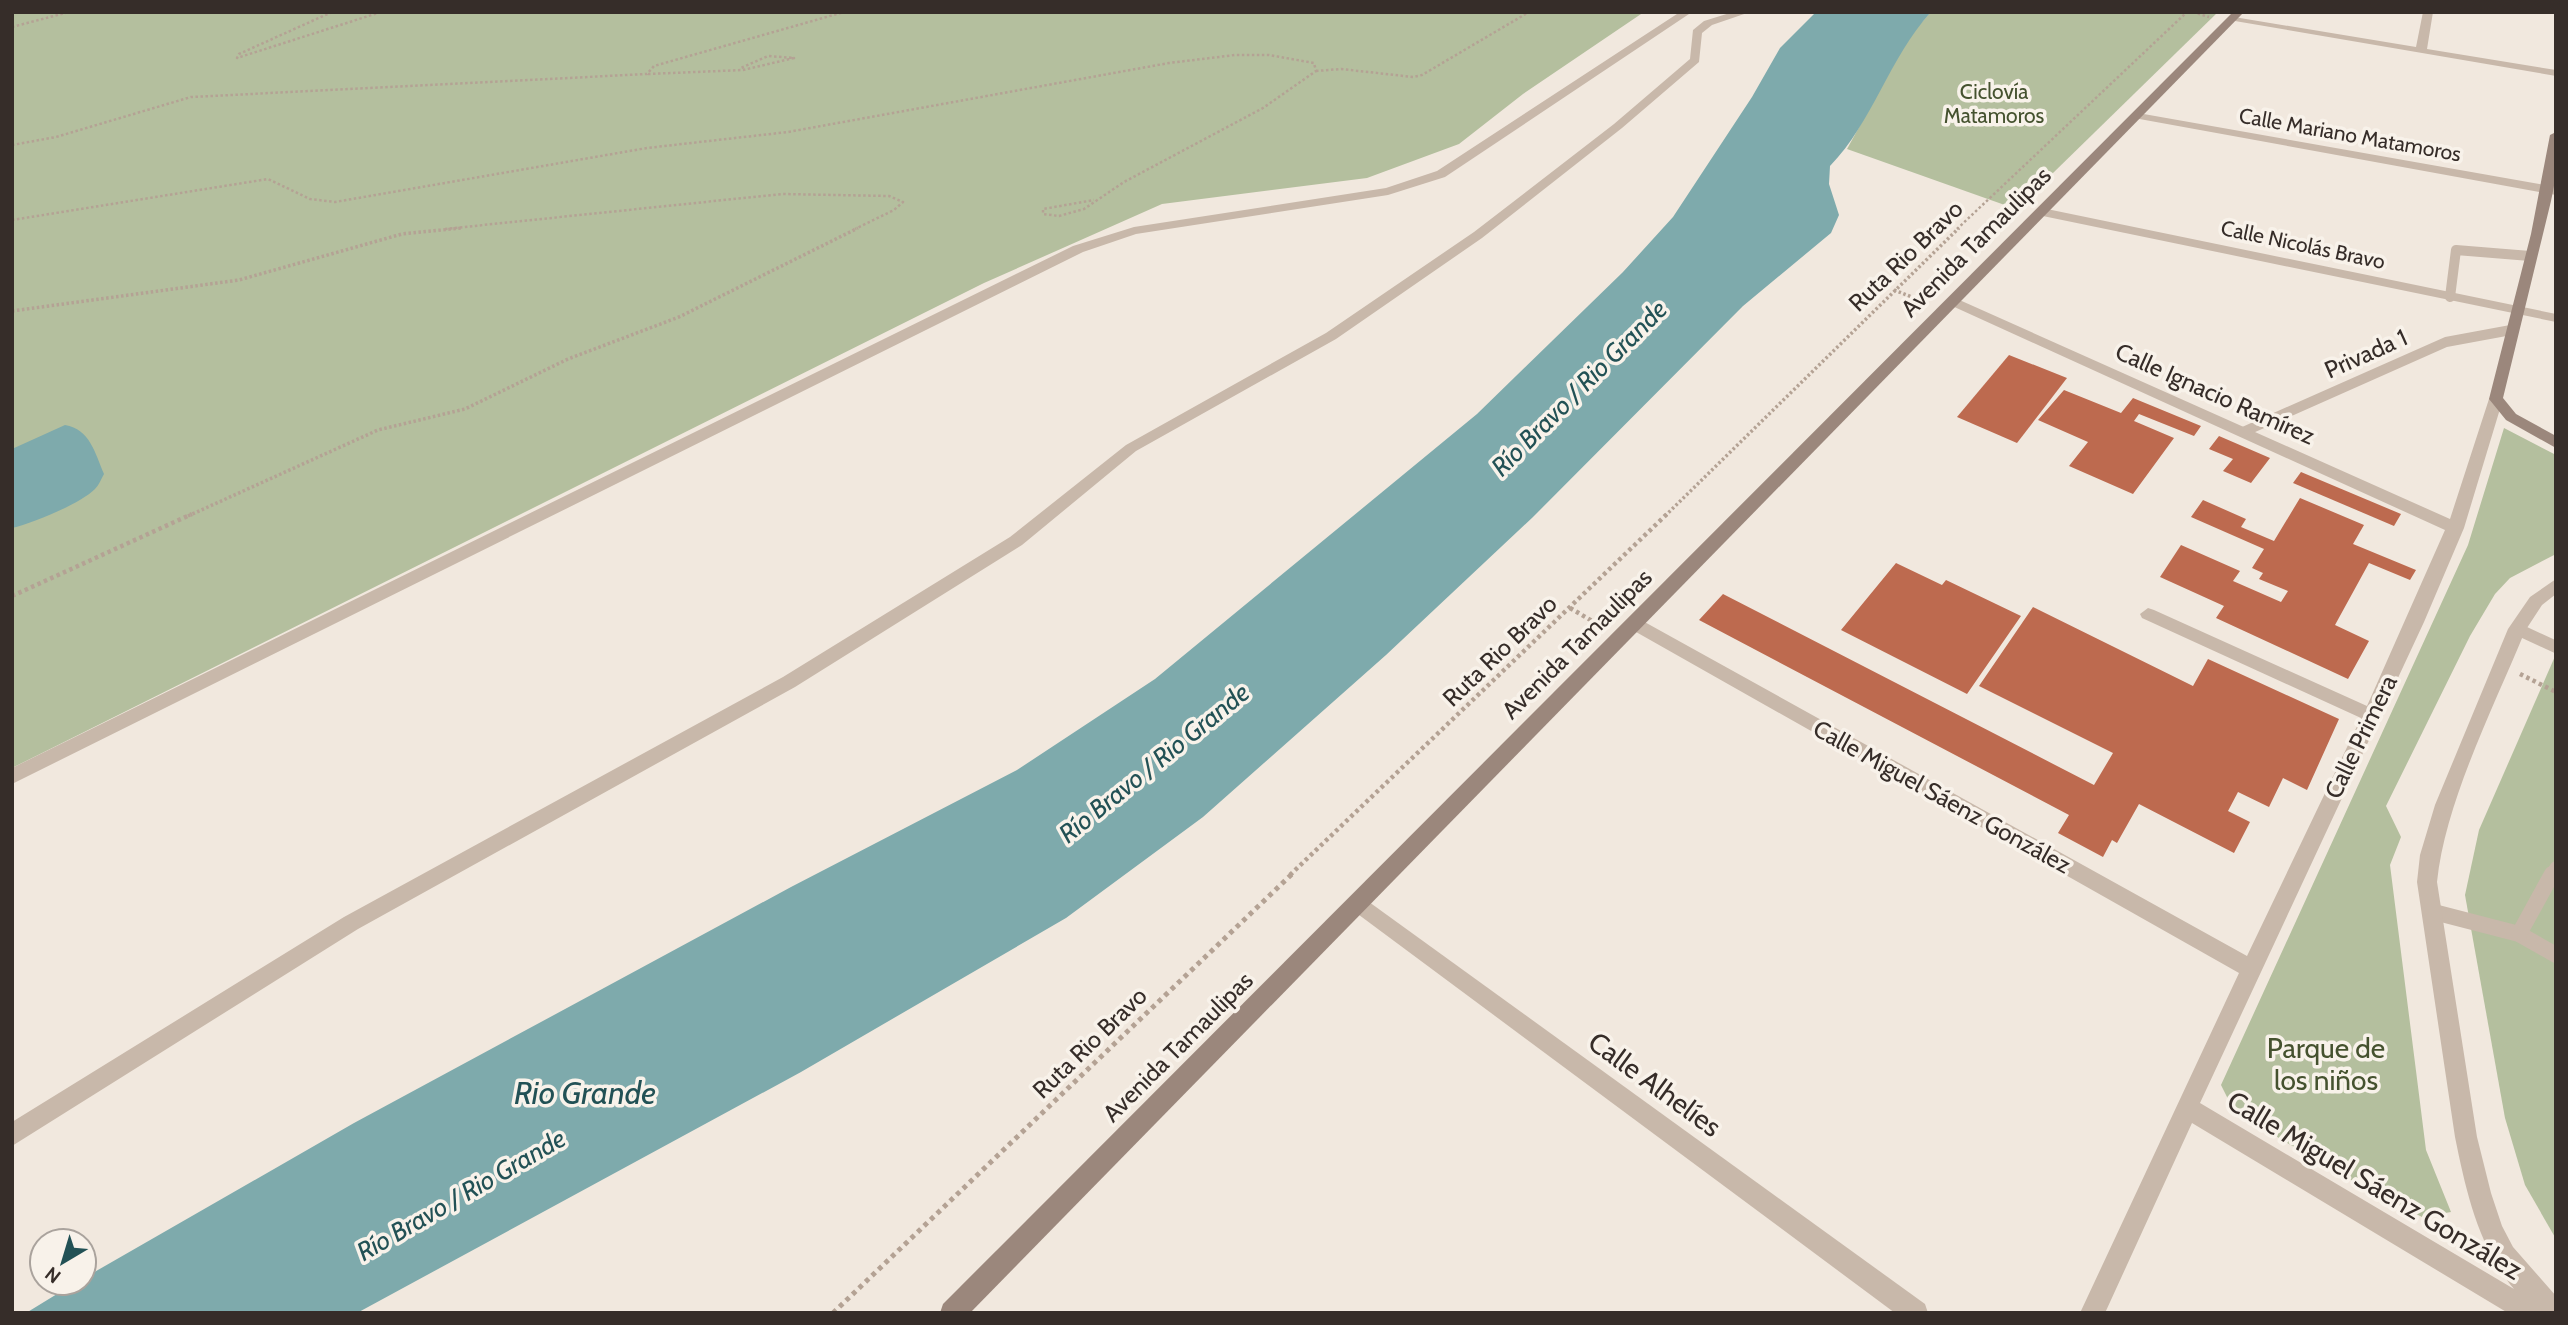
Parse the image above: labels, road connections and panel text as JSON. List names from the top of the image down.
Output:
{
  "streets": {
    "street": [
      "Calle Mariano Matamoros",
      "Avenida Tamaulipas",
      "Calle Nicolás Bravo",
      "Calle Ignacio Ramírez",
      "Calle Primera",
      "Calle Miguel Sáenz González",
      "Calle Alhelíes"
    ],
    "lane": ["Privada 1"],
    "path": ["Ruta Rio Bravo"]
  },
  "crossings": [
    ["Calle Mariano Matamoros", "Avenida Tamaulipas"],
    ["Calle Mariano Matamoros", "Calle Primera"],
    ["Avenida Tamaulipas", "Calle Nicolás Bravo"],
    ["Avenida Tamaulipas", "Calle Ignacio Ramírez"],
    ["Avenida Tamaulipas", "Calle Miguel Sáenz González"],
    ["Avenida Tamaulipas", "Calle Alhelíes"],
    ["Calle Nicolás Bravo", "Calle Primera"],
    ["Privada 1", "Calle Ignacio Ramírez"],
    ["Privada 1", "Calle Primera"],
    ["Calle Ignacio Ramírez", "Calle Primera"],
    ["Calle Primera", "Calle Miguel Sáenz González"]
  ],
  "water": ["Río Bravo / Rio Grande", "Rio Grande"],
  "parks": ["Ciclovía Matamoros", "Parque de los niños"],
  "north": "bottom left"
}
